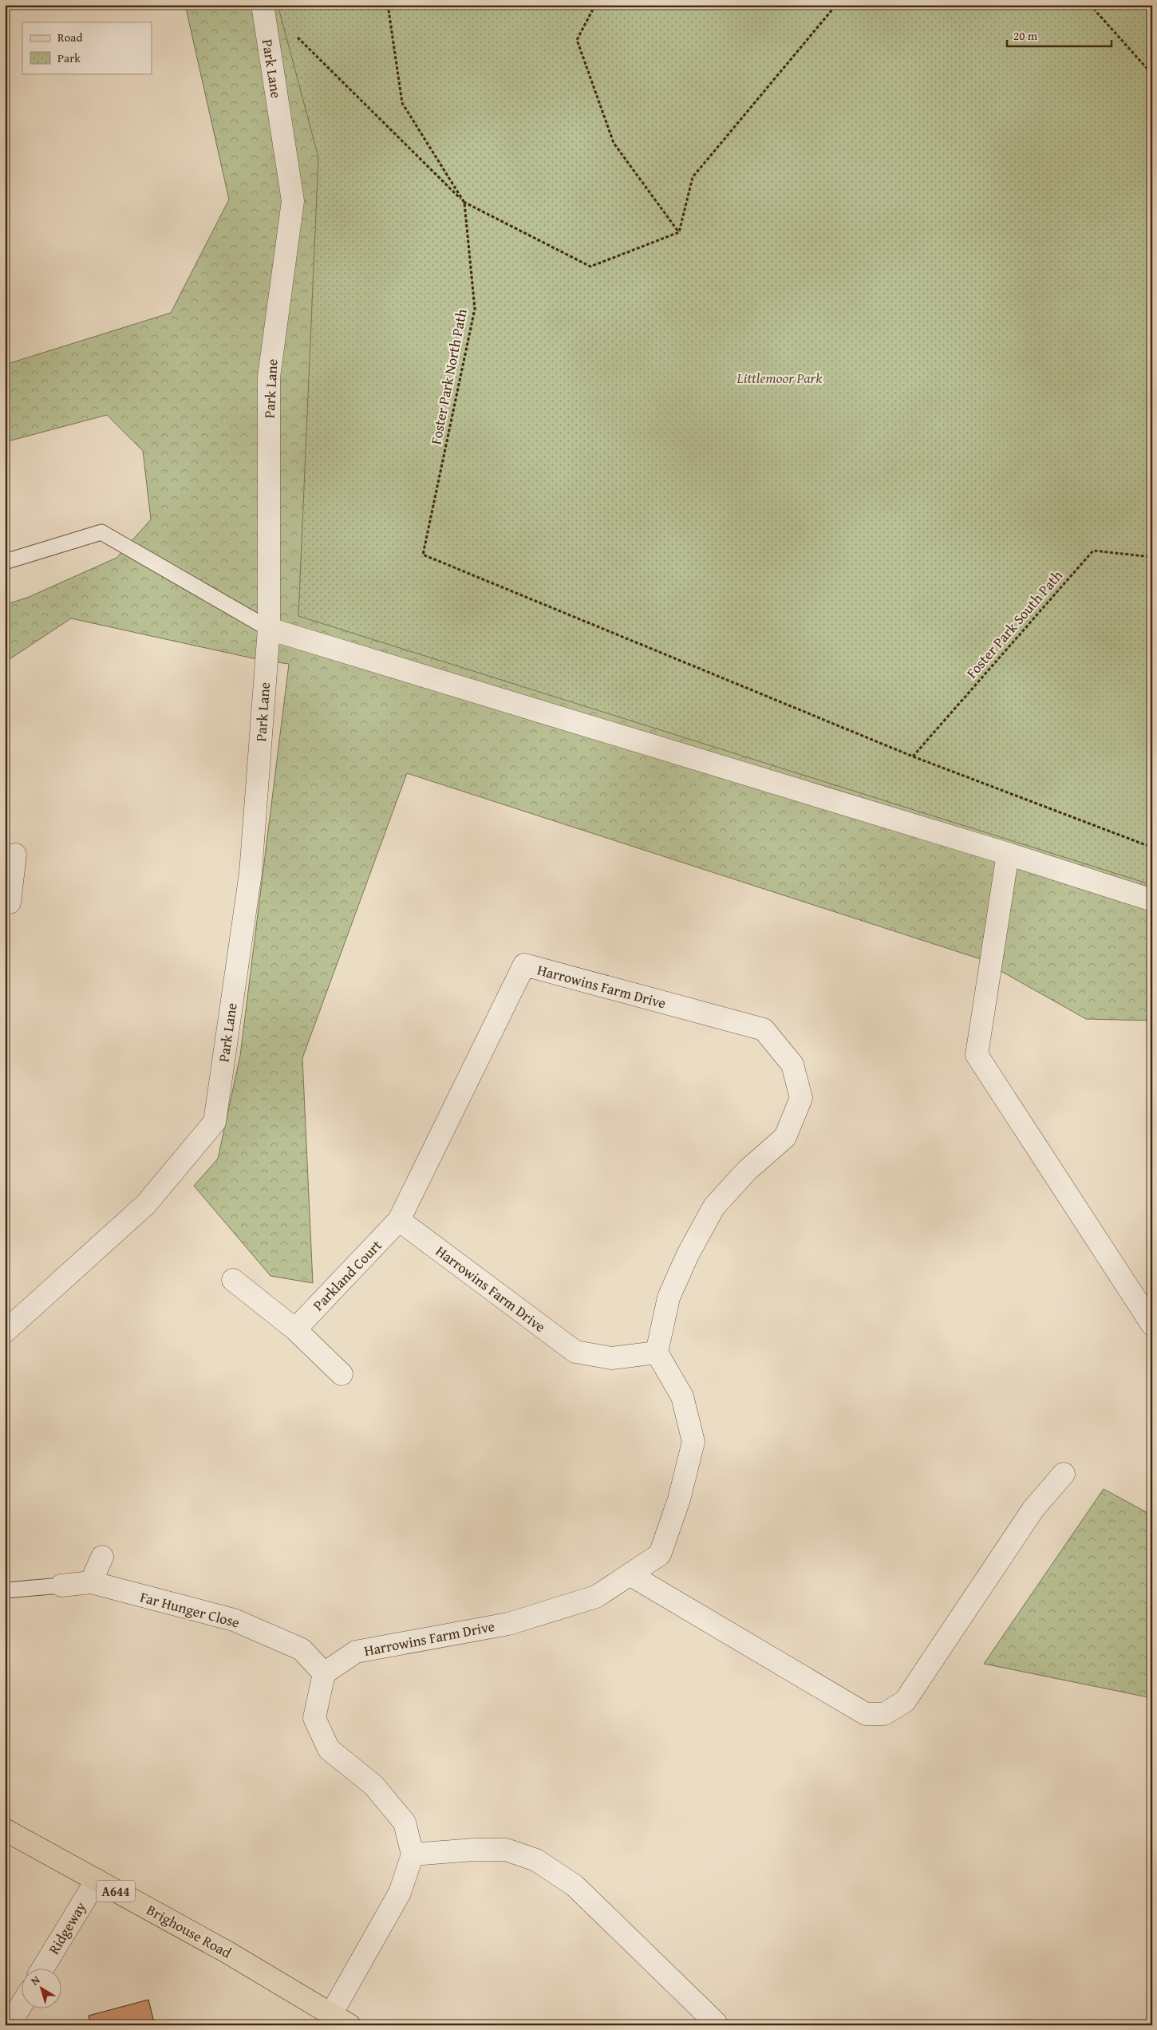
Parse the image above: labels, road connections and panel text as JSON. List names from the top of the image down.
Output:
{
  "streets": {
    "main road": ["A644", "Brighouse Road"],
    "street": [
      "Park Lane",
      "Harrowins Farm Drive",
      "Parkland Court",
      "Far Hunger Close",
      "Ridgeway"
    ],
    "path": ["Foster Park North Path", "Foster Park South Path"]
  },
  "crossings": [
    ["Foster Park North Path", "Foster Park South Path"],
    ["Harrowins Farm Drive", "Parkland Court"],
    ["Harrowins Farm Drive", "Far Hunger Close"],
    ["Ridgeway", "Brighouse Road"]
  ],
  "parks": ["Littlemoor Park"],
  "legend": ["Road", "Park"],
  "scale_bar": "20 m",
  "north": "top left"
}
